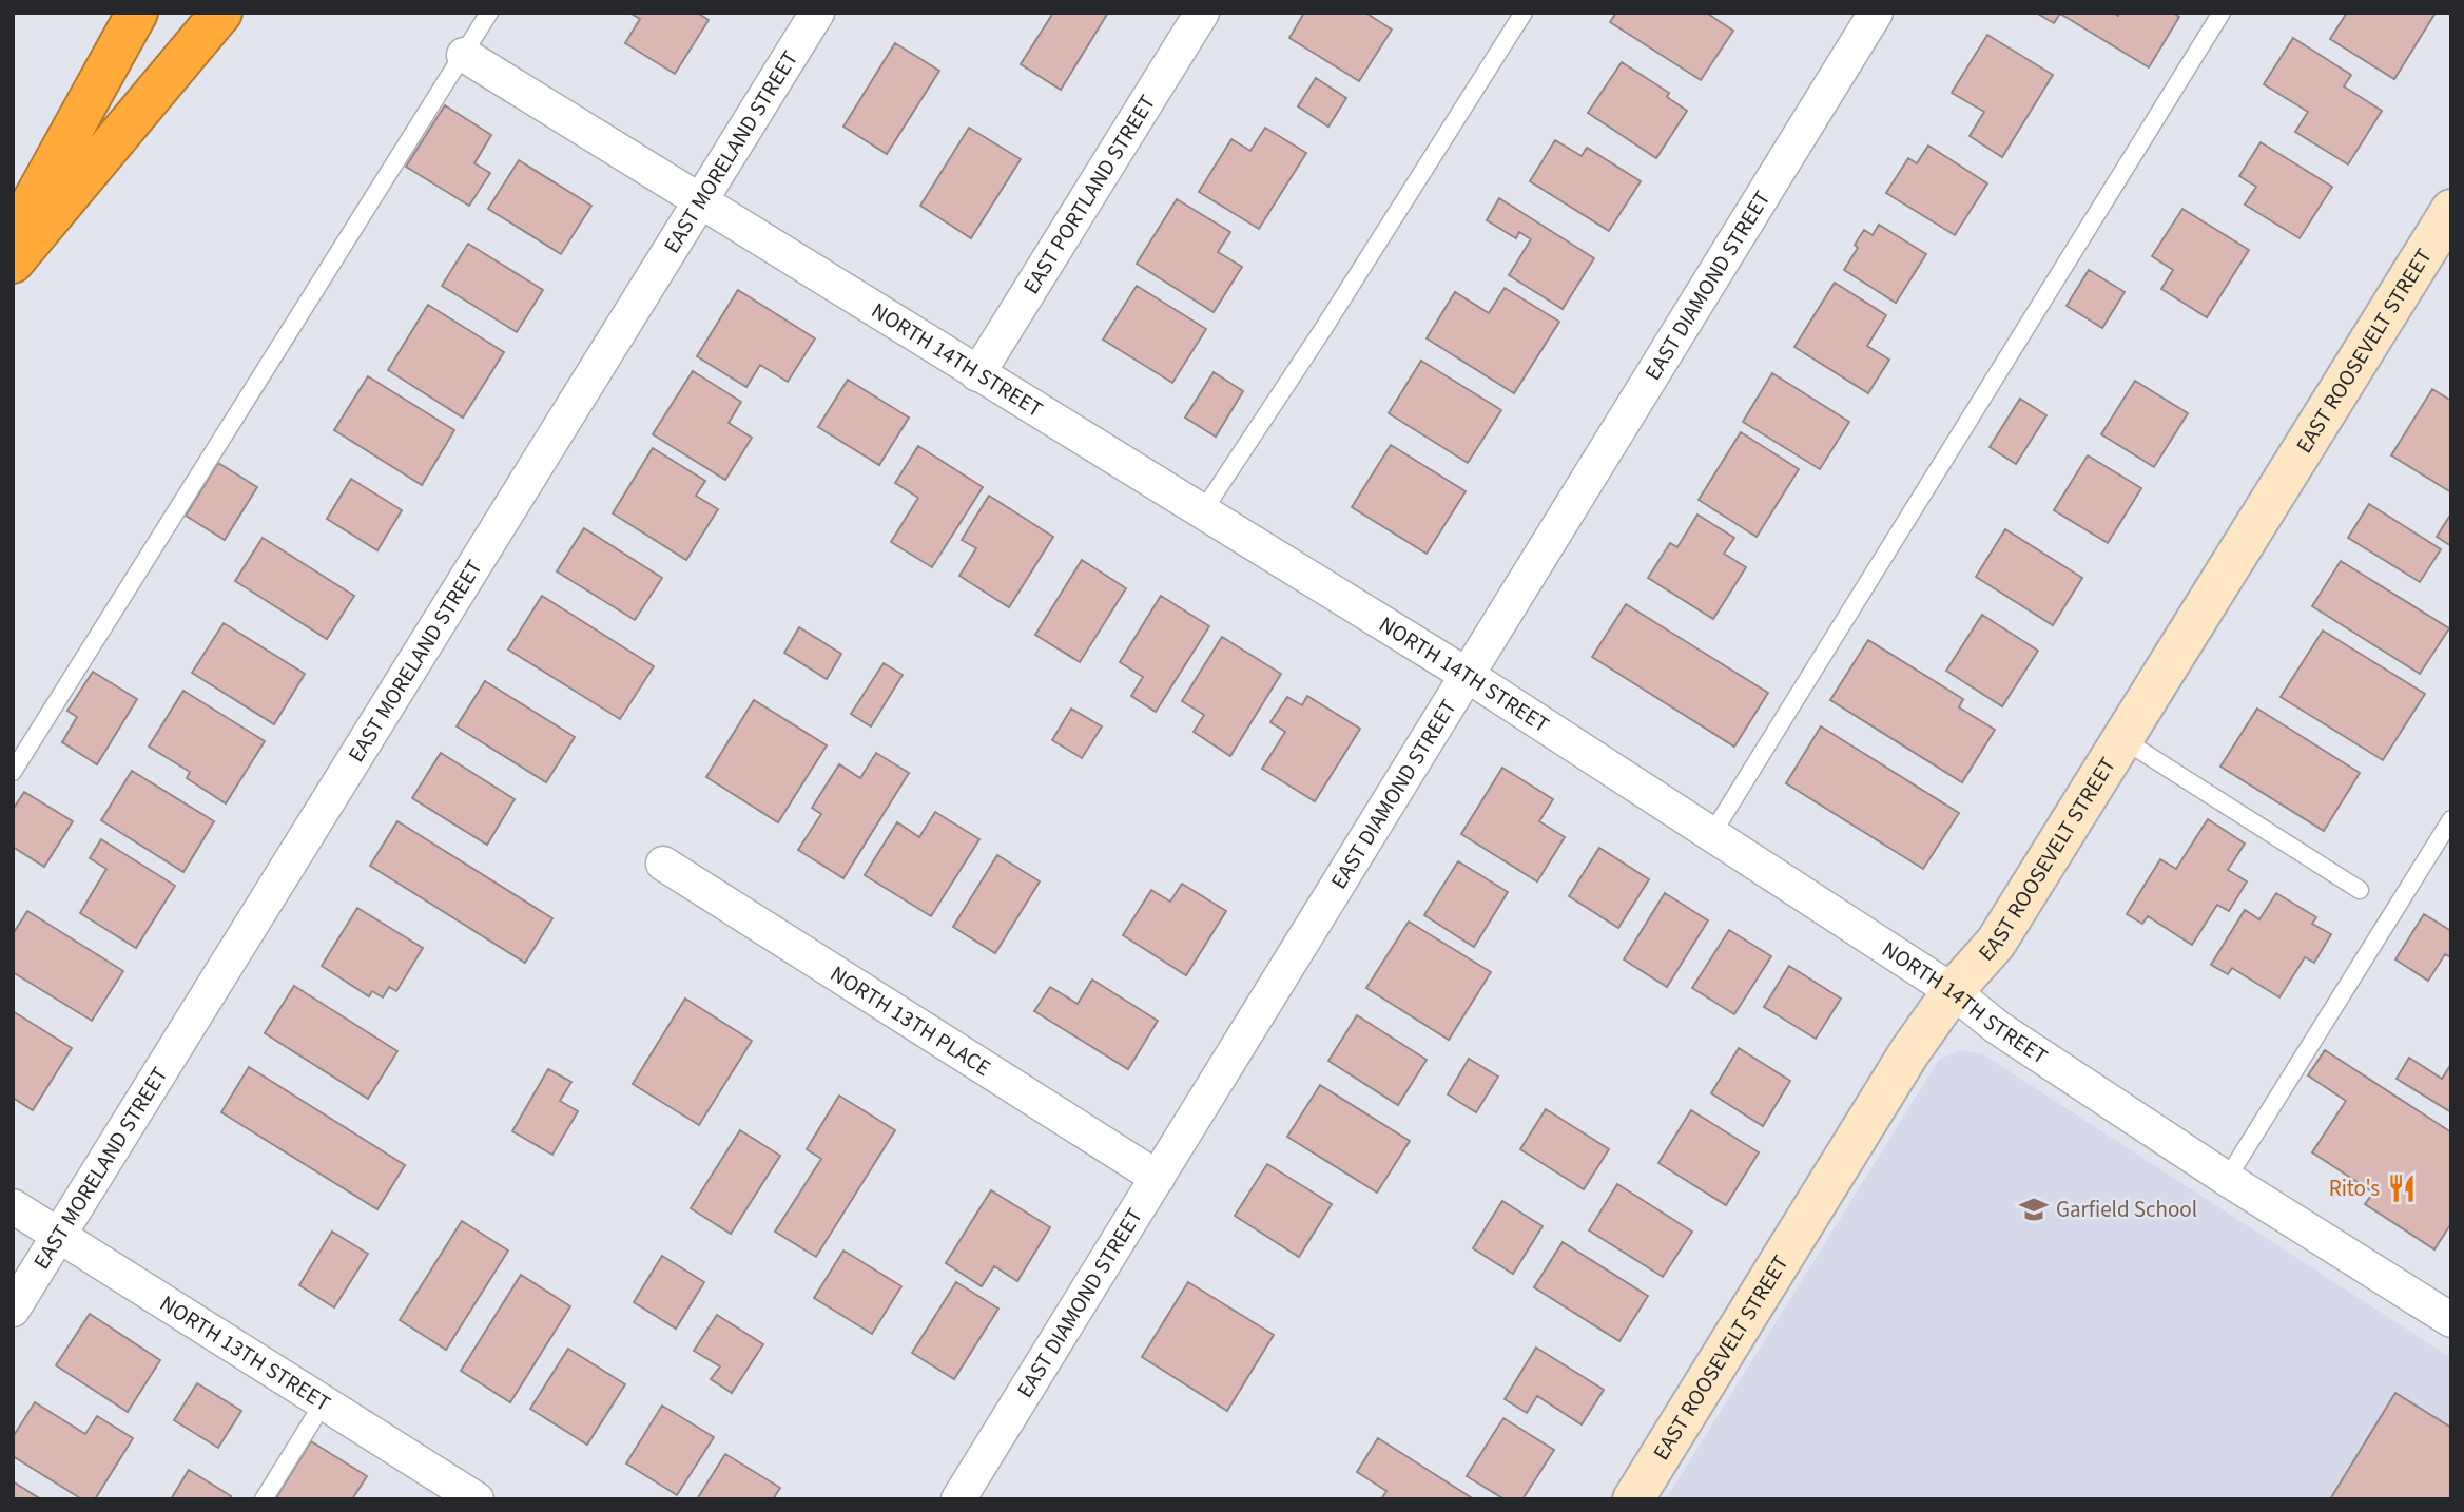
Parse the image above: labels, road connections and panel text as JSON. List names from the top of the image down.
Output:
{
  "streets": {
    "street": [
      "EAST MORELAND STREET",
      "EAST PORTLAND STREET",
      "EAST DIAMOND STREET",
      "EAST ROOSEVELT STREET",
      "NORTH 14TH STREET",
      "NORTH 13TH PLACE",
      "NORTH 13TH STREET"
    ]
  },
  "crossings": [
    ["EAST MORELAND STREET", "NORTH 14TH STREET"],
    ["EAST MORELAND STREET", "NORTH 13TH STREET"],
    ["EAST PORTLAND STREET", "NORTH 14TH STREET"],
    ["EAST DIAMOND STREET", "NORTH 14TH STREET"],
    ["EAST DIAMOND STREET", "NORTH 13TH PLACE"],
    ["EAST ROOSEVELT STREET", "NORTH 14TH STREET"]
  ],
  "places": {
    "restaurant": ["Rito's"],
    "school or university": ["Garfield School"]
  }
}
